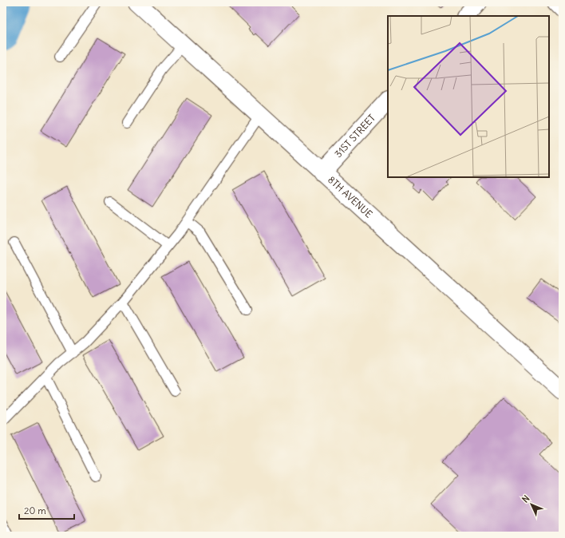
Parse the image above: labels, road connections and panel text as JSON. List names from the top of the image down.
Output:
{
  "streets": {
    "street": ["31ST STREET", "8TH AVENUE"]
  },
  "crossings": [
    ["31ST STREET", "8TH AVENUE"]
  ],
  "scale_bar": "20 m",
  "north": "top left"
}
